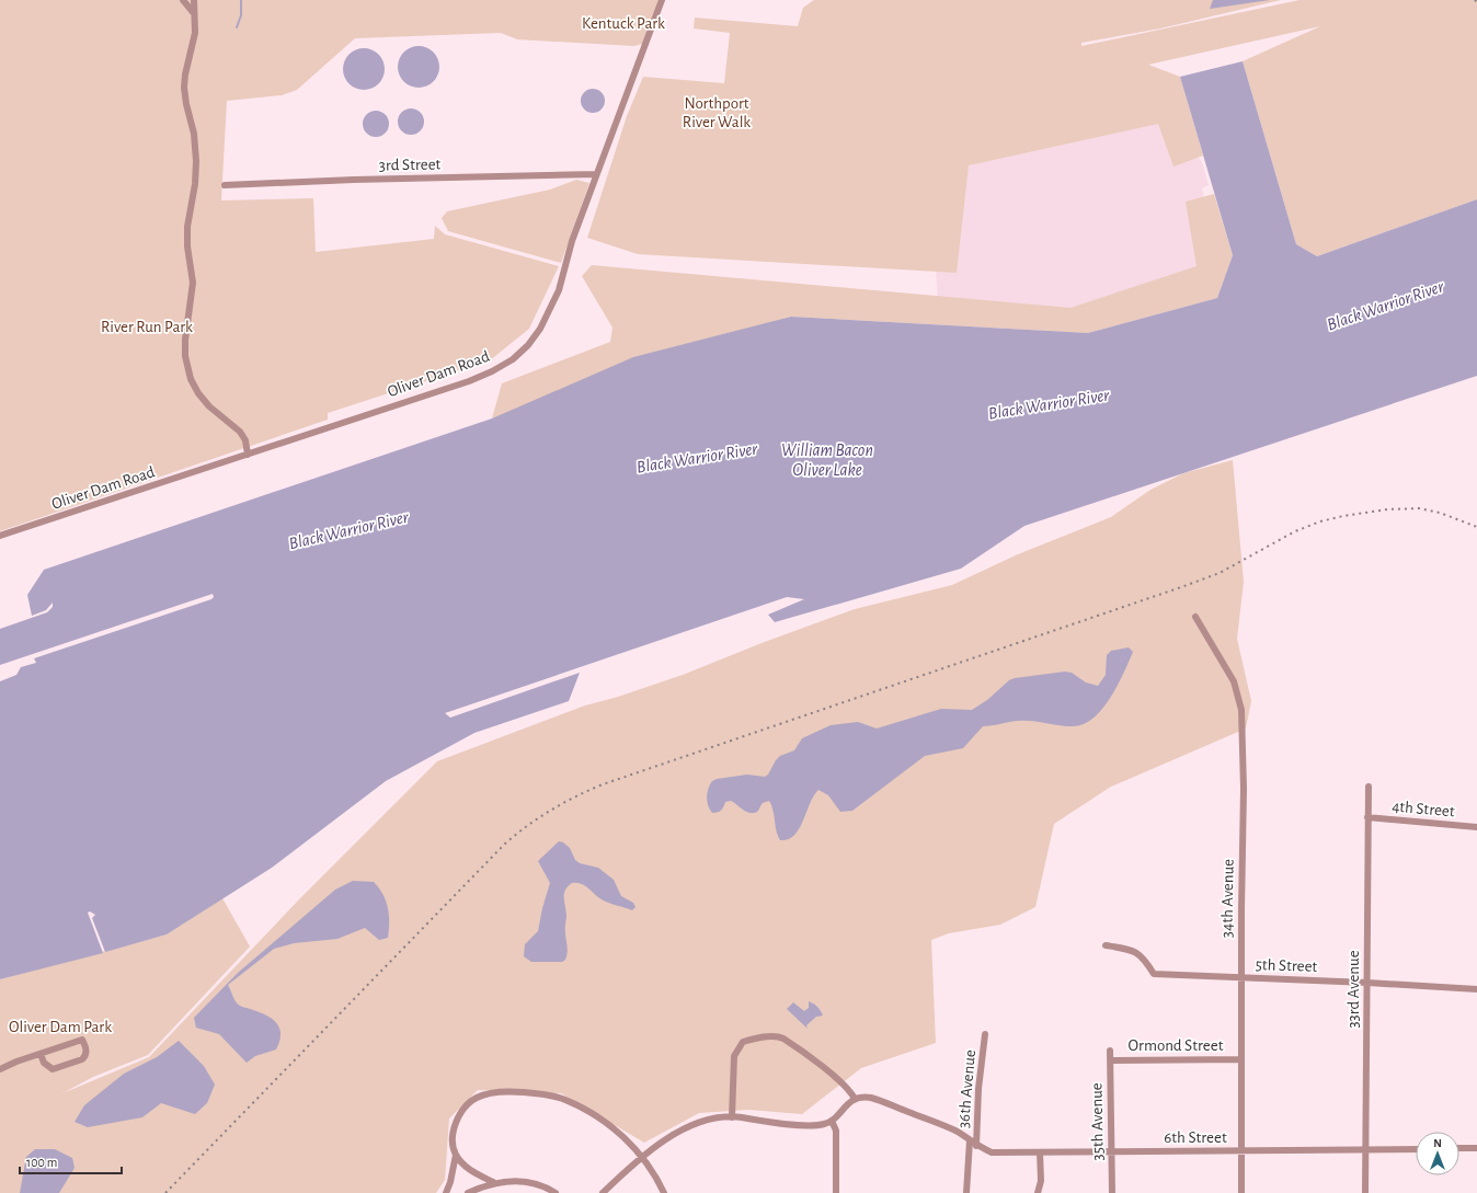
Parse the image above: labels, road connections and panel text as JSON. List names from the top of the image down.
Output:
{
  "streets": {
    "street": [
      "3rd Street",
      "Oliver Dam Road",
      "4th Street",
      "34th Avenue",
      "5th Street",
      "33rd Avenue",
      "Ormond Street",
      "36th Avenue",
      "35th Avenue",
      "6th Street"
    ]
  },
  "crossings": [
    ["3rd Street", "Oliver Dam Road"],
    ["4th Street", "33rd Avenue"],
    ["34th Avenue", "5th Street"],
    ["34th Avenue", "Ormond Street"],
    ["34th Avenue", "6th Street"],
    ["5th Street", "33rd Avenue"],
    ["33rd Avenue", "6th Street"],
    ["Ormond Street", "35th Avenue"],
    ["36th Avenue", "6th Street"],
    ["35th Avenue", "6th Street"]
  ],
  "water": ["Black Warrior River", "William Bacon Oliver Lake"],
  "parks": [
    "Kentuck Park",
    "Northport River Walk",
    "River Run Park",
    "Oliver Dam Park"
  ],
  "scale_bar": "100 m",
  "north": "top"
}
